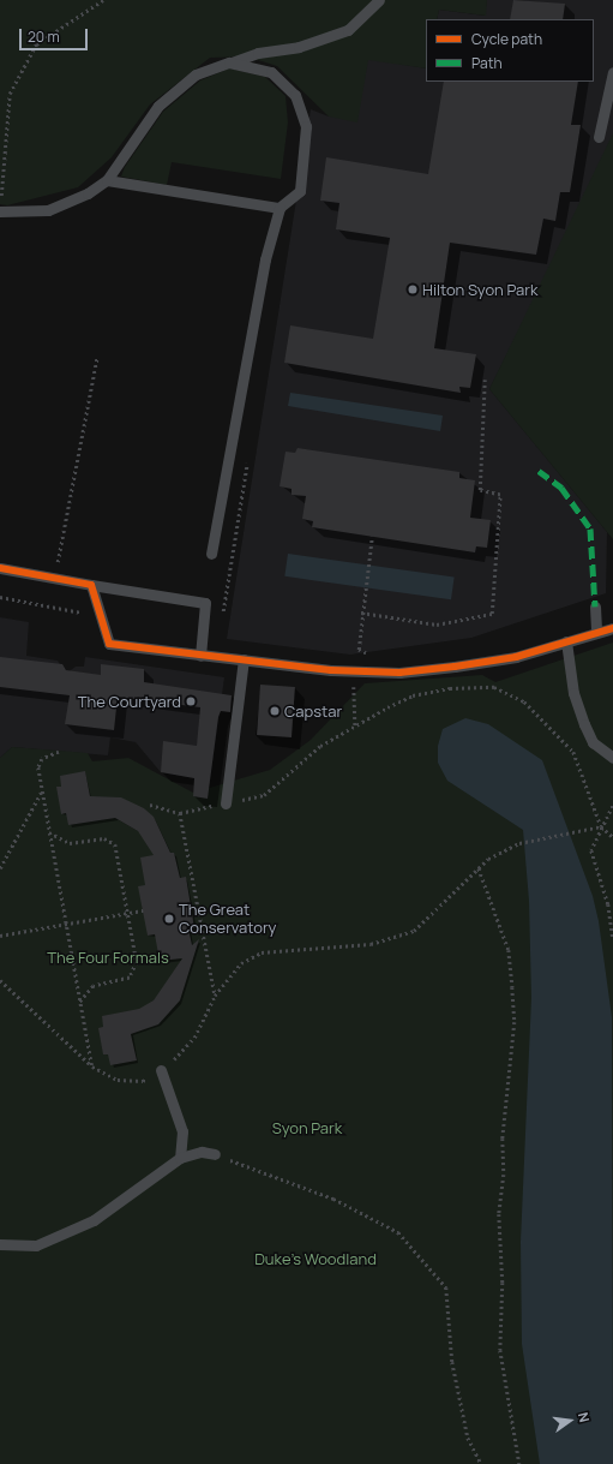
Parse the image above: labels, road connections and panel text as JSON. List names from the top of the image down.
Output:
{
  "parks": ["The Four Formals", "Syon Park", "Duke's Woodland"],
  "places": [
    "Hilton Syon Park",
    "The Courtyard",
    "Capstar",
    "The Great Conservatory"
  ],
  "legend": ["Cycle path", "Path"],
  "scale_bar": "20 m",
  "north": "right"
}
